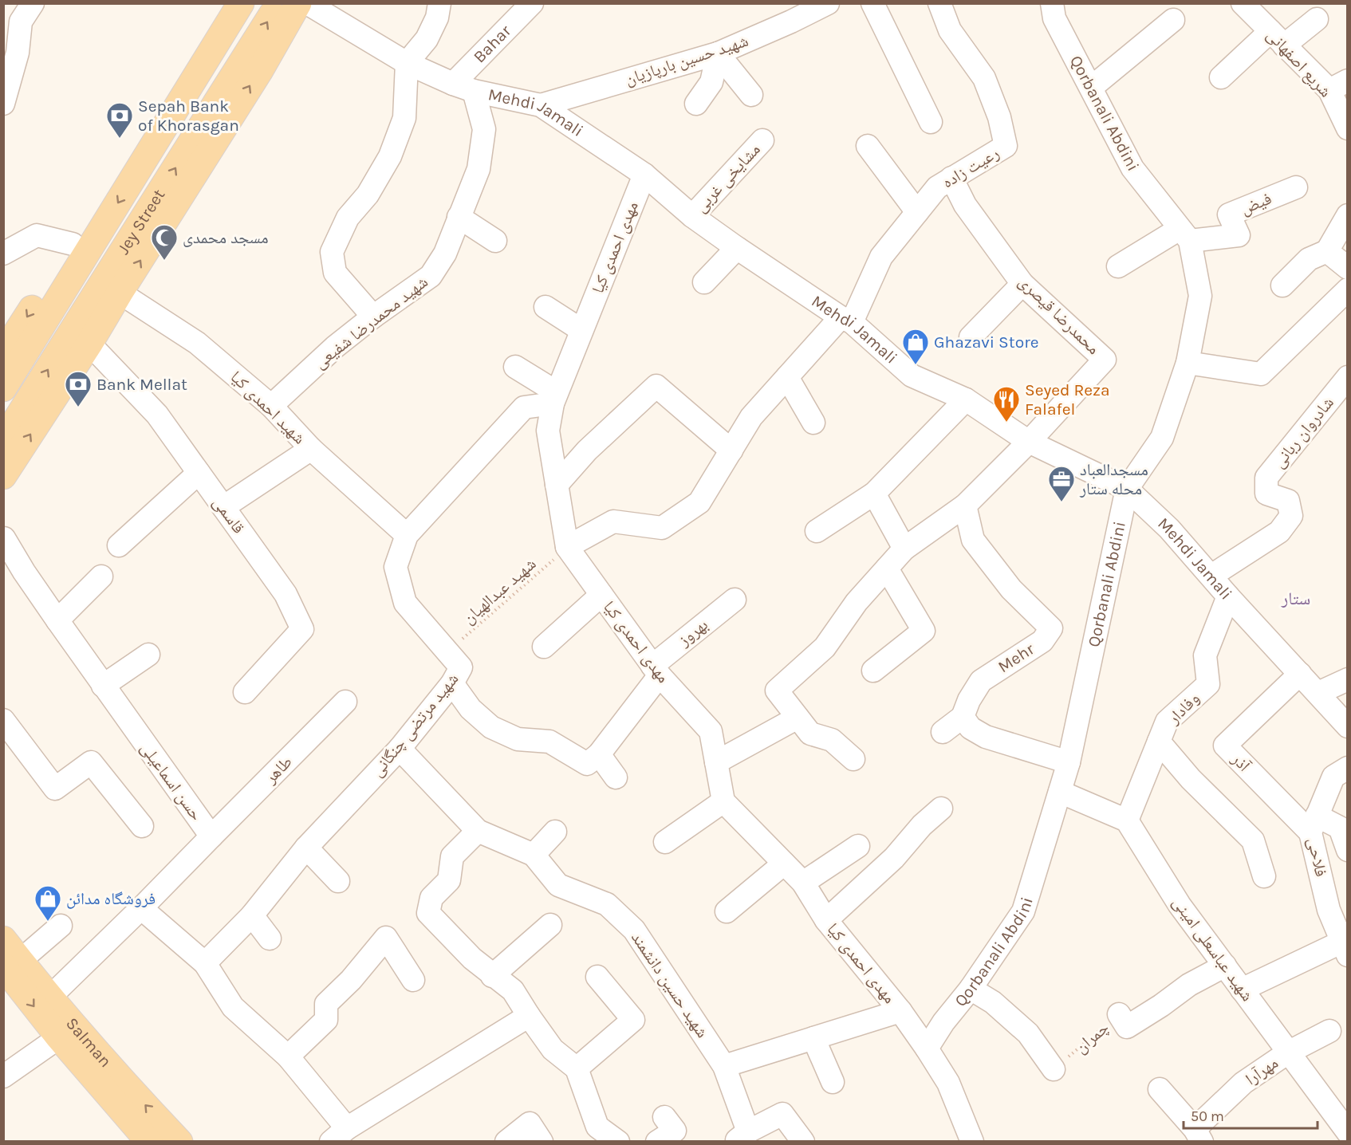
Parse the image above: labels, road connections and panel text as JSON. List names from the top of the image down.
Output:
{
  "streets": {
    "main road": ["Jey Street", "Salman"],
    "street": [
      "Bahar",
      "شهید حسین بارپازیان",
      "شریع اصفهانی",
      "Qorbanali Abdini",
      "Mehdi Jamali",
      "رعیت زاده",
      "مشایخی غربی",
      "فیض",
      "مهدی احمدی کیا",
      "محمدرضا قیصری",
      "شهید محمدرضا شفیعی",
      "شهید احمدی کیا",
      "شادروان ربانی",
      "قاسمی",
      "بهروز",
      "Mehr",
      "وفادار",
      "شهید مرتضی چنگانی",
      "آذر",
      "طاهر",
      "حسن اسماعیلی",
      "فلاحی",
      "شهید عباسعلی امینی",
      "شهید حسین دانشمند",
      "چمران",
      "مهرآرا"
    ],
    "path": ["شهید عبدالهیان"]
  },
  "crossings": [
    ["Bahar", "Mehdi Jamali"],
    ["Bahar", "شهید محمدرضا شفیعی"],
    ["شهید حسین بارپازیان", "Mehdi Jamali"],
    ["Qorbanali Abdini", "Mehdi Jamali"],
    ["Qorbanali Abdini", "فیض"],
    ["Qorbanali Abdini", "مهدی احمدی کیا"],
    ["Mehdi Jamali", "رعیت زاده"],
    ["Mehdi Jamali", "مشایخی غربی"],
    ["Mehdi Jamali", "مهدی احمدی کیا"],
    ["Mehdi Jamali", "محمدرضا قیصری"],
    ["Mehdi Jamali", "شهید محمدرضا شفیعی"],
    ["Mehdi Jamali", "شادروان ربانی"],
    ["Mehdi Jamali", "وفادار"],
    ["Mehdi Jamali", "آذر"],
    ["رعیت زاده", "مهدی احمدی کیا"],
    ["رعیت زاده", "محمدرضا قیصری"],
    ["رعیت زاده", "شهید عبدالهیان"],
    ["مهدی احمدی کیا", "شهید عبدالهیان"],
    ["مهدی احمدی کیا", "بهروز"],
    ["مهدی احمدی کیا", "شهید مرتضی چنگانی"],
    ["شهید محمدرضا شفیعی", "شهید احمدی کیا"],
    ["شهید احمدی کیا", "شهید مرتضی چنگانی"],
    ["شهید عبدالهیان", "شهید مرتضی چنگانی"],
    ["وفادار", "شهید عباسعلی امینی"],
    ["شهید مرتضی چنگانی", "شهید حسین دانشمند"],
    ["آذر", "فلاحی"],
    ["طاهر", "حسن اسماعیلی"],
    ["حسن اسماعیلی", "Salman"],
    ["شهید عباسعلی امینی", "چمران"],
    ["شهید عباسعلی امینی", "مهرآرا"]
  ],
  "districts": ["ستار"],
  "places": {
    "bank": ["Sepah Bank of Khorasgan", "Bank Mellat"],
    "mosque": ["مسجد محمدی"],
    "shop": ["Ghazavi Store", "فروشگاه مدائن"],
    "restaurant": ["Seyed Reza Falafel"],
    "office": ["مسجدالعباد محله ستار"]
  },
  "scale_bar": "50 m"
}
